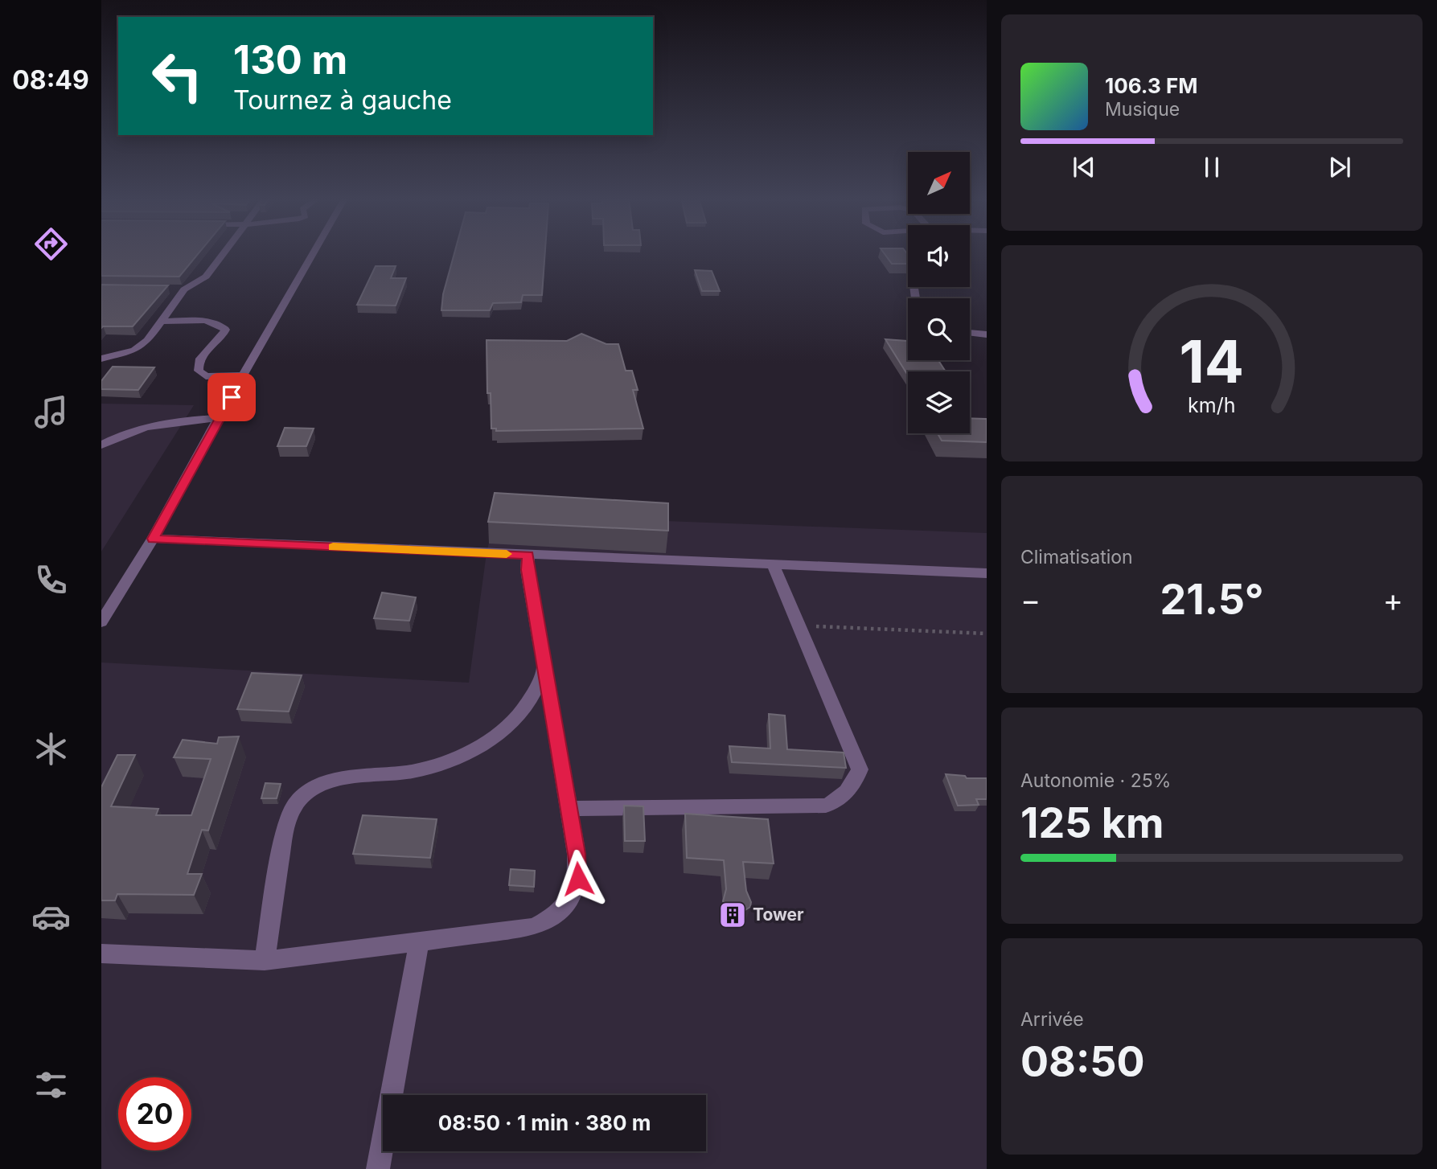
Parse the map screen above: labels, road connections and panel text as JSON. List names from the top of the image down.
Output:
{
  "places": {
    "building": ["Tower"]
  },
  "north": "top right",
  "page": {
    "tabs": "08:49",
    "turn": ["130 m", "Tournez à gauche"],
    "song": ["106.3 FM", "Musique"],
    "tile": [
      "Climatisation",
      ["Autonomie · 25%", "125 km"],
      ["Arrivée", "08:50"]
    ],
    "heat": ["−", "21.5°", "+"],
    "limit": "20",
    "trip": "08:50 · 1 min · 380 m",
    "gauge": ["14", "km/h"]
  }
}
